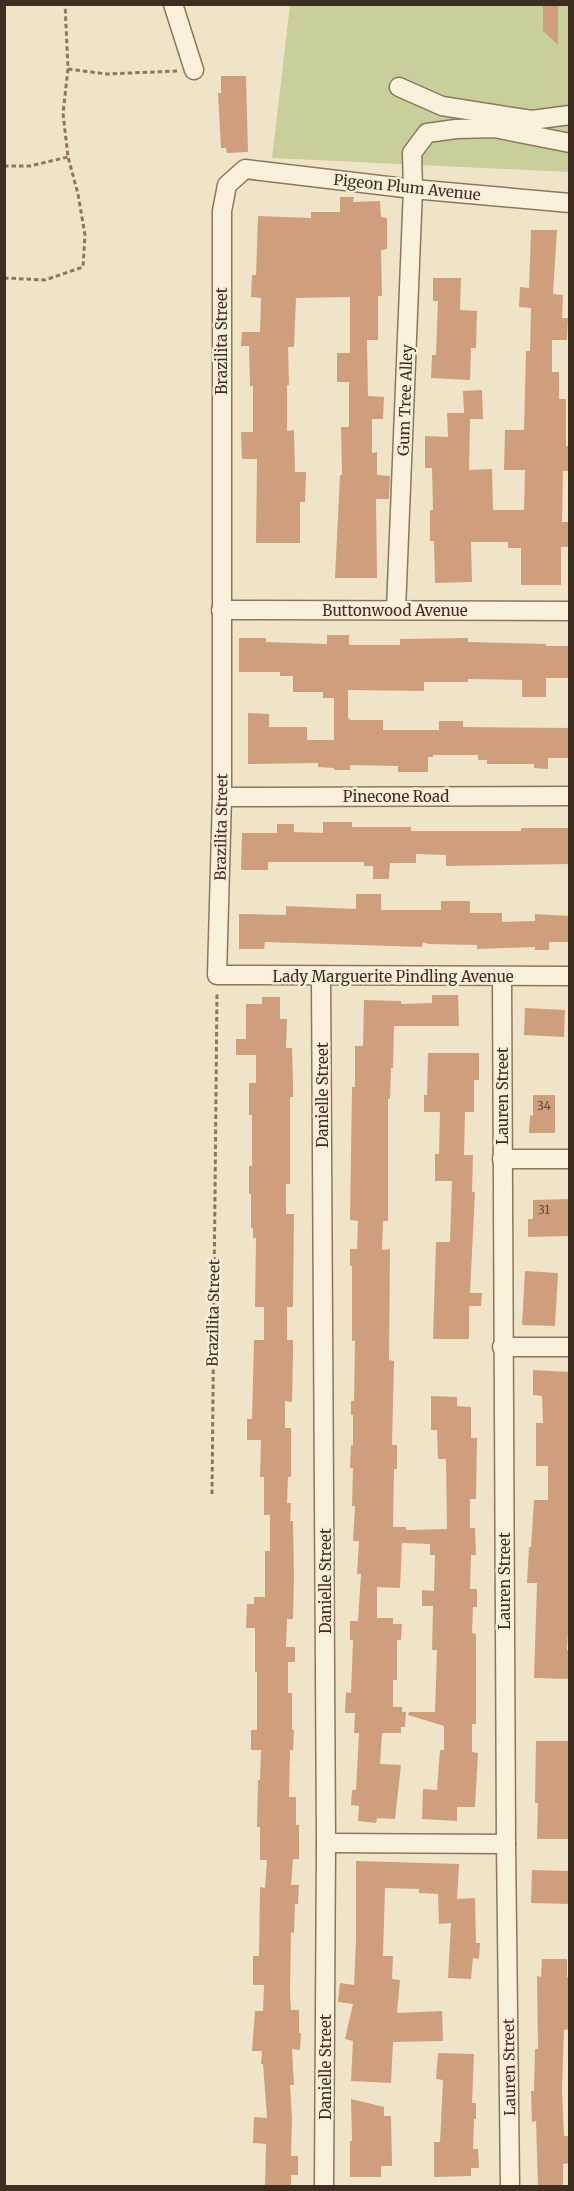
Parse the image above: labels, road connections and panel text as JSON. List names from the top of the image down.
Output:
{
  "streets": {
    "street": [
      "Pigeon Plum Avenue",
      "Brazilita Street",
      "Gum Tree Alley",
      "Buttonwood Avenue",
      "Pinecone Road",
      "Lady Marguerite Pindling Avenue",
      "Danielle Street",
      "Lauren Street"
    ]
  },
  "crossings": [
    ["Pigeon Plum Avenue", "Brazilita Street"],
    ["Pigeon Plum Avenue", "Gum Tree Alley"],
    ["Brazilita Street", "Buttonwood Avenue"],
    ["Brazilita Street", "Pinecone Road"],
    ["Brazilita Street", "Lady Marguerite Pindling Avenue"],
    ["Gum Tree Alley", "Buttonwood Avenue"],
    ["Lady Marguerite Pindling Avenue", "Danielle Street"],
    ["Lady Marguerite Pindling Avenue", "Lauren Street"]
  ],
  "house_numbers": ["34", "31"]
}
